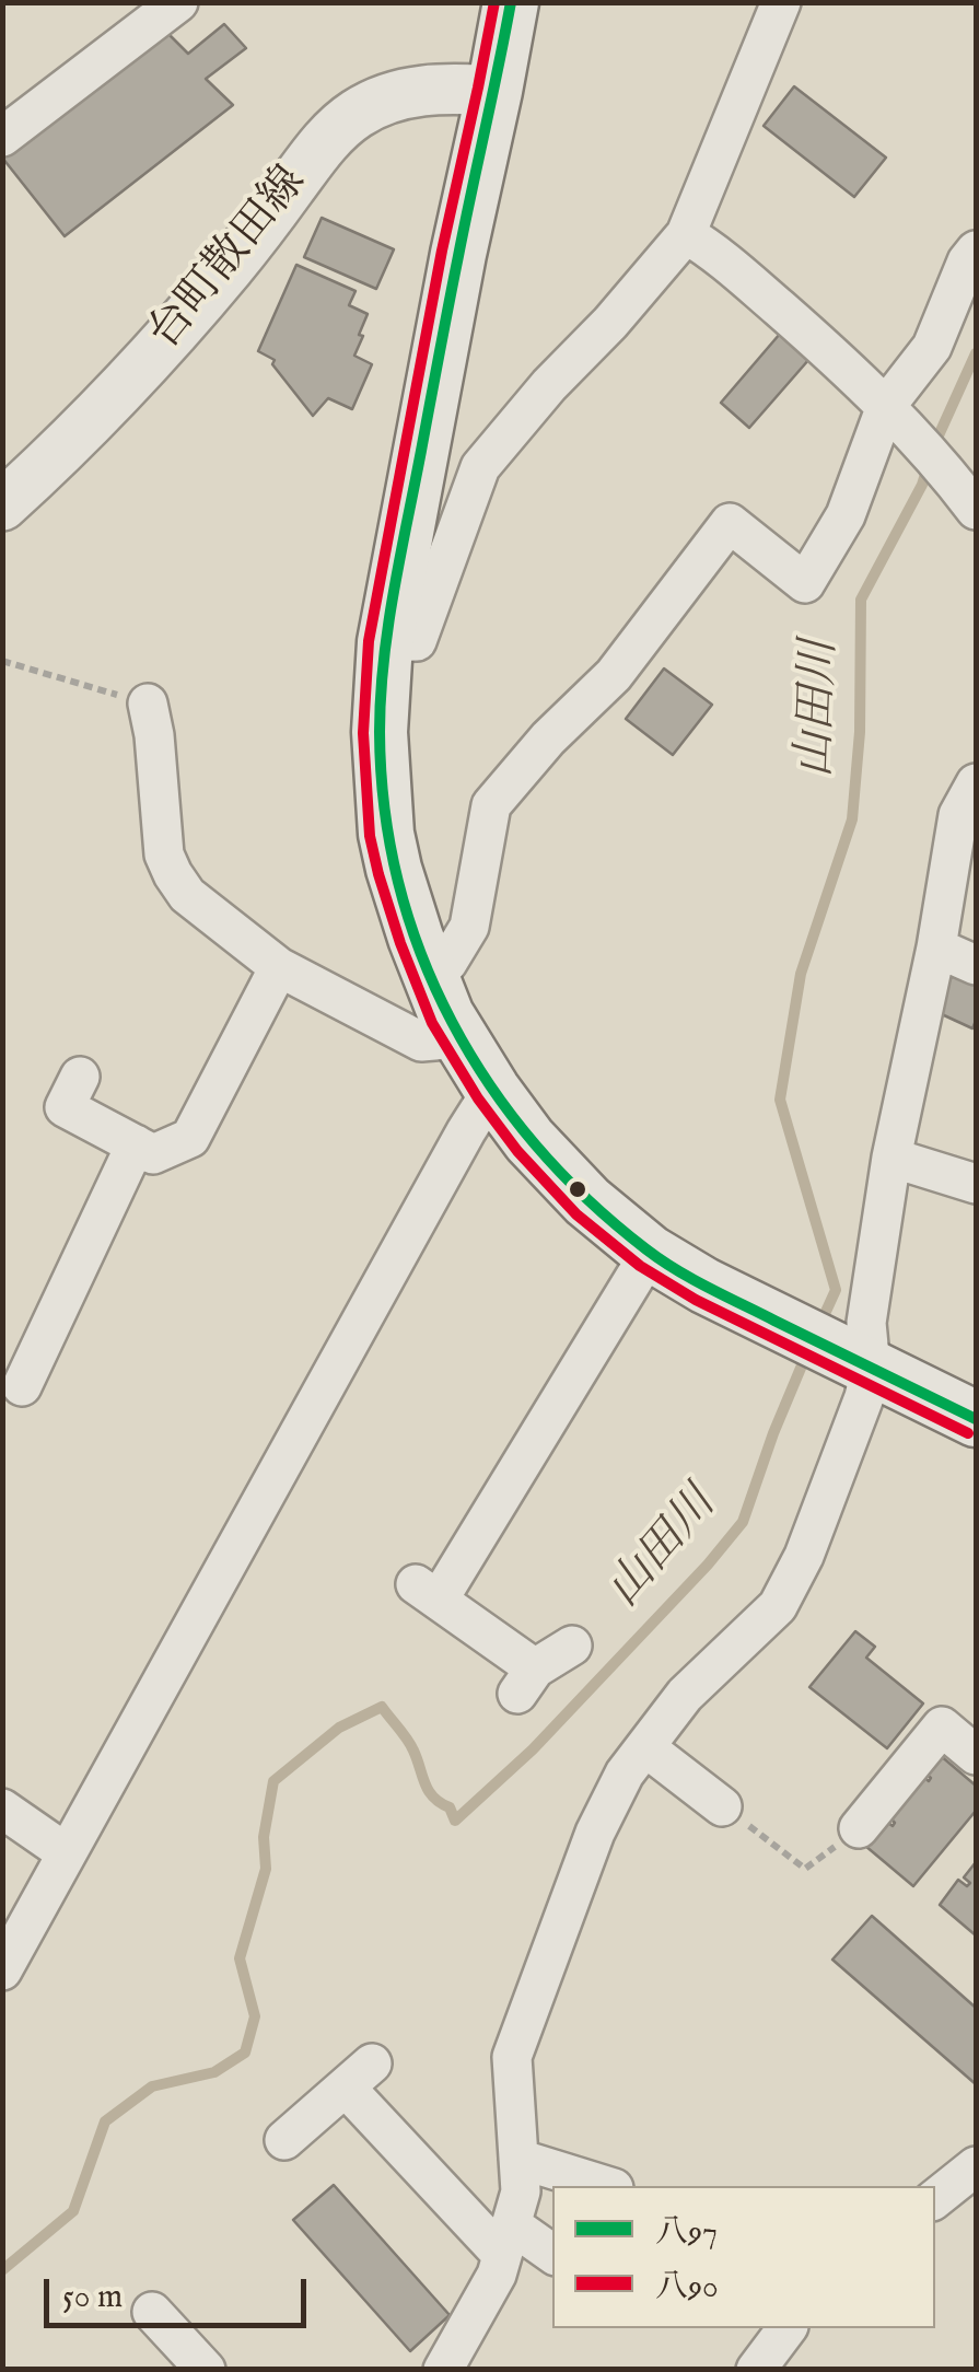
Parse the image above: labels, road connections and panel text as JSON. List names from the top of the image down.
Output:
{
  "streets": {
    "street": ["台町散田線"]
  },
  "water": ["山田川"],
  "lines": ["transit line 八97", "transit line 八90"],
  "legend": ["八97", "八90"],
  "scale_bar": "50 m"
}
